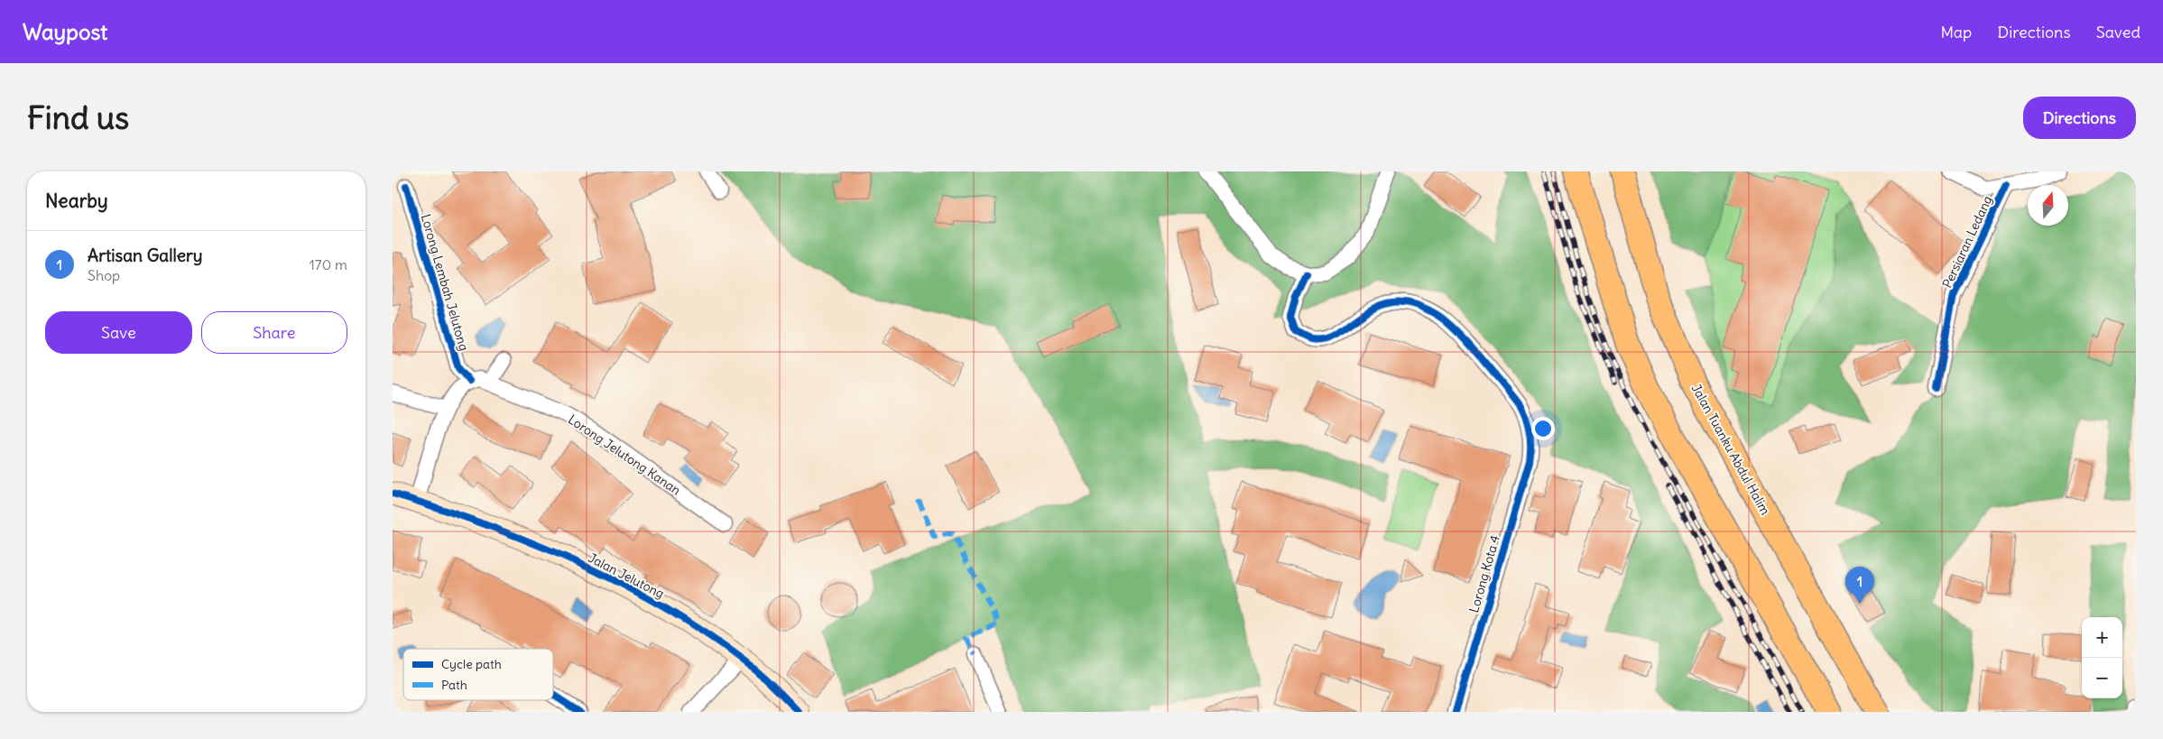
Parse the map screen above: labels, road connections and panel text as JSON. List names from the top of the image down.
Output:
{
  "streets": {
    "main road": ["Jalan Tuanku Abdul Halim"],
    "street": [
      "Persiaran Ledang",
      "Lorong Lembah Jelutong",
      "Lorong Jelutong Kanan",
      "Lorong Kota 4",
      "Jalan Jelutong"
    ]
  },
  "crossings": [
    ["Lorong Lembah Jelutong", "Lorong Jelutong Kanan"]
  ],
  "legend": ["Cycle path", "Path"],
  "north": "top",
  "page": {
    "header": "Waypost",
    "nav": ["Map", "Directions", "Saved"],
    "buttons": [
      "Directions",
      ["Save", "Share"]
    ],
    "title": "Find us",
    "heading": "Nearby",
    "list": [
      {
        "mark": "1",
        "name": "Artisan Gallery",
        "note": "Shop",
        "value": "170 m"
      }
    ],
    "pins": "1",
    "map_buttons": ["+", "−"]
  }
}
